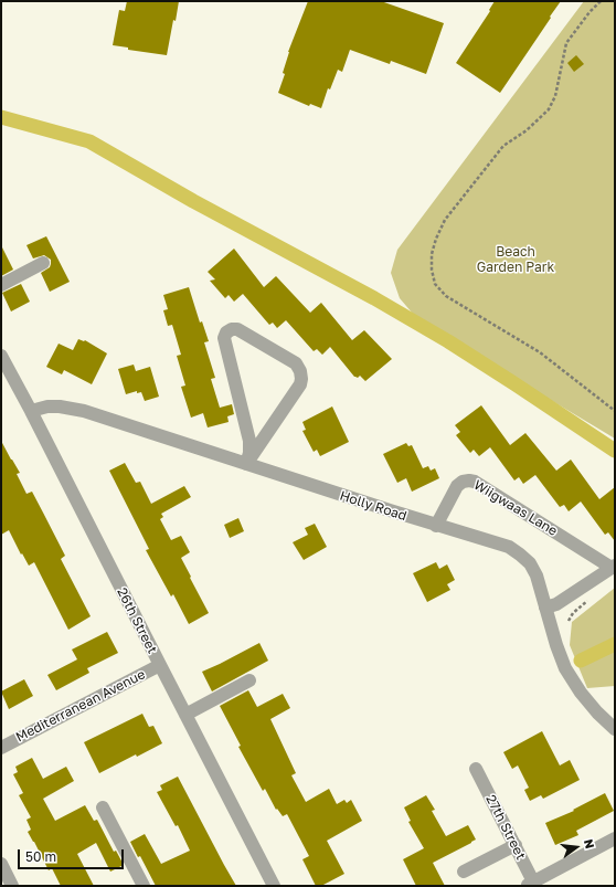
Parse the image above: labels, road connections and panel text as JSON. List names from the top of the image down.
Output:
{
  "streets": {
    "street": [
      "Holly Road",
      "Wiigwaas Lane",
      "26th Street",
      "Mediterranean Avenue",
      "27th Street"
    ]
  },
  "crossings": [
    ["Holly Road", "Wiigwaas Lane"],
    ["Holly Road", "26th Street"],
    ["26th Street", "Mediterranean Avenue"]
  ],
  "parks": ["Beach Garden Park"],
  "scale_bar": "50 m",
  "north": "right"
}
